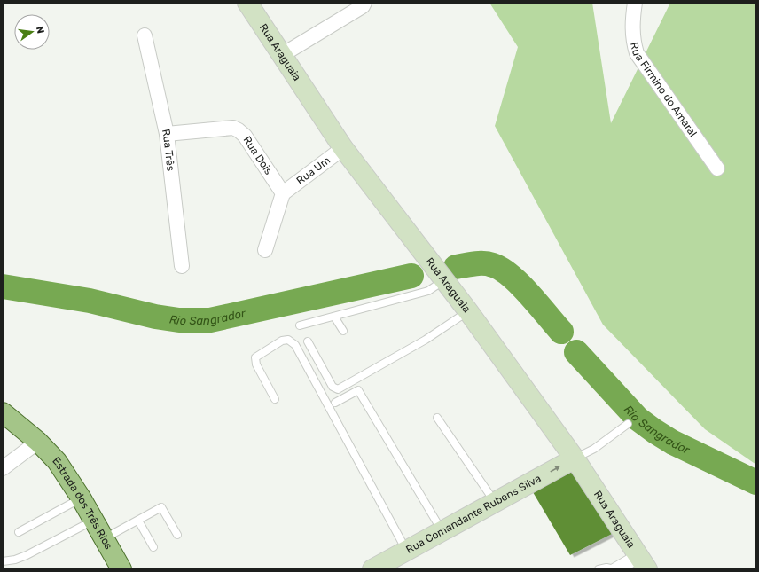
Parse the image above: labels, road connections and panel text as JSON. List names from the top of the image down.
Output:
{
  "streets": {
    "main road": ["Estrada dos Três Rios"],
    "street": [
      "Rua Araguaia",
      "Rua Firmino do Amaral",
      "Rua Três",
      "Rua Dois",
      "Rua Um",
      "Rua Comandante Rubens Silva"
    ]
  },
  "crossings": [
    ["Rua Araguaia", "Rua Um"],
    ["Rua Araguaia", "Rua Comandante Rubens Silva"],
    ["Rua Três", "Rua Dois"],
    ["Rua Dois", "Rua Um"]
  ],
  "one_way": ["Rua Comandante Rubens Silva"],
  "water": ["Rio Sangrador"],
  "north": "right"
}
